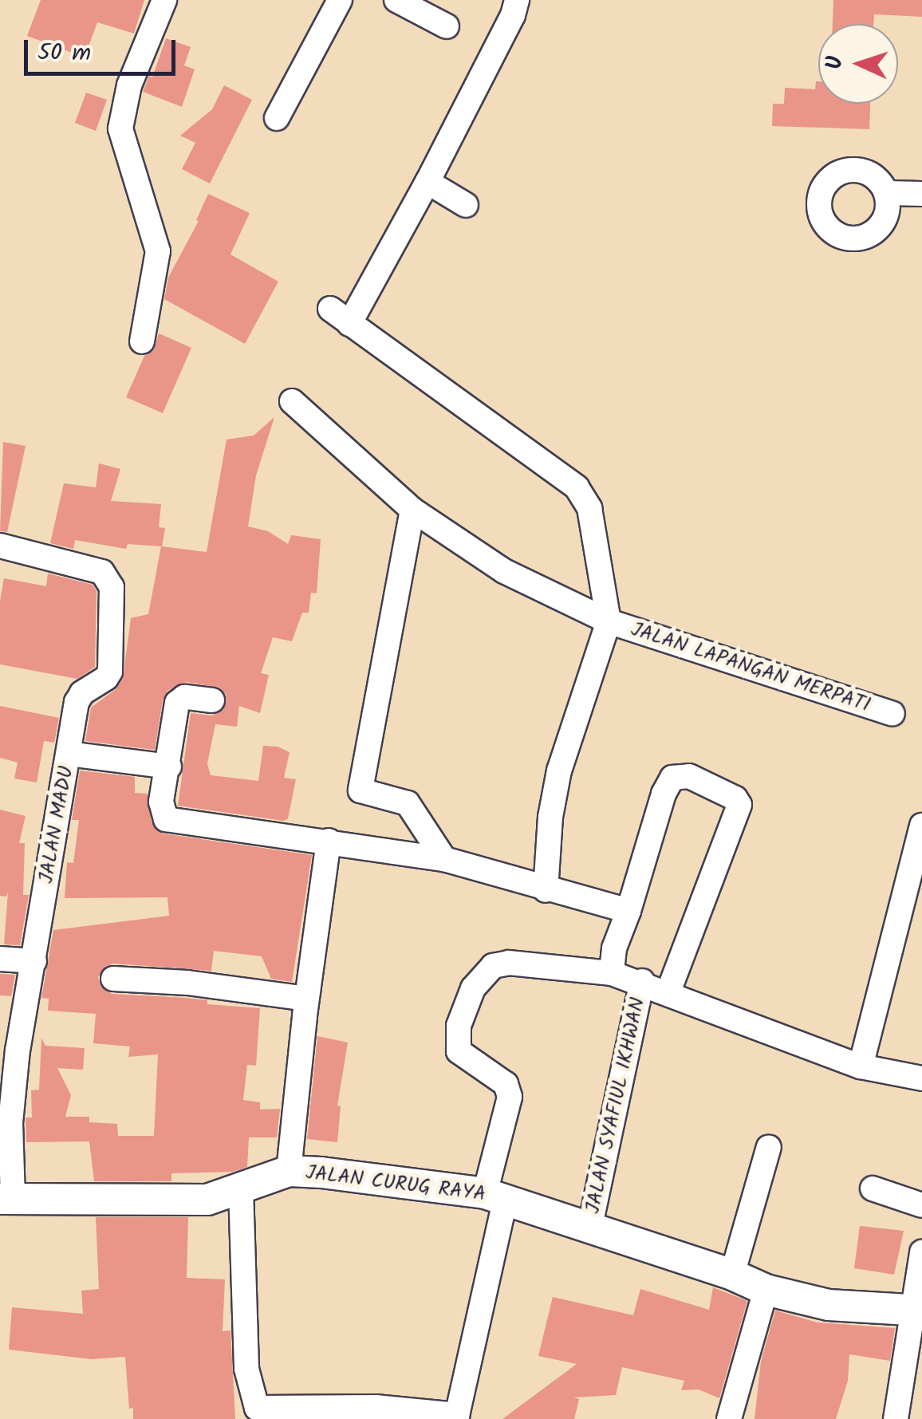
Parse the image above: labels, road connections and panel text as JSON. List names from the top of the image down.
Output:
{
  "streets": {
    "street": [
      "JALAN LAPANGAN MERPATI",
      "JALAN MADU",
      "JALAN SYAFIUL IKHWAN",
      "JALAN CURUG RAYA"
    ]
  },
  "crossings": [
    ["JALAN MADU", "JALAN CURUG RAYA"],
    ["JALAN SYAFIUL IKHWAN", "JALAN CURUG RAYA"]
  ],
  "scale_bar": "50 m",
  "north": "left"
}
